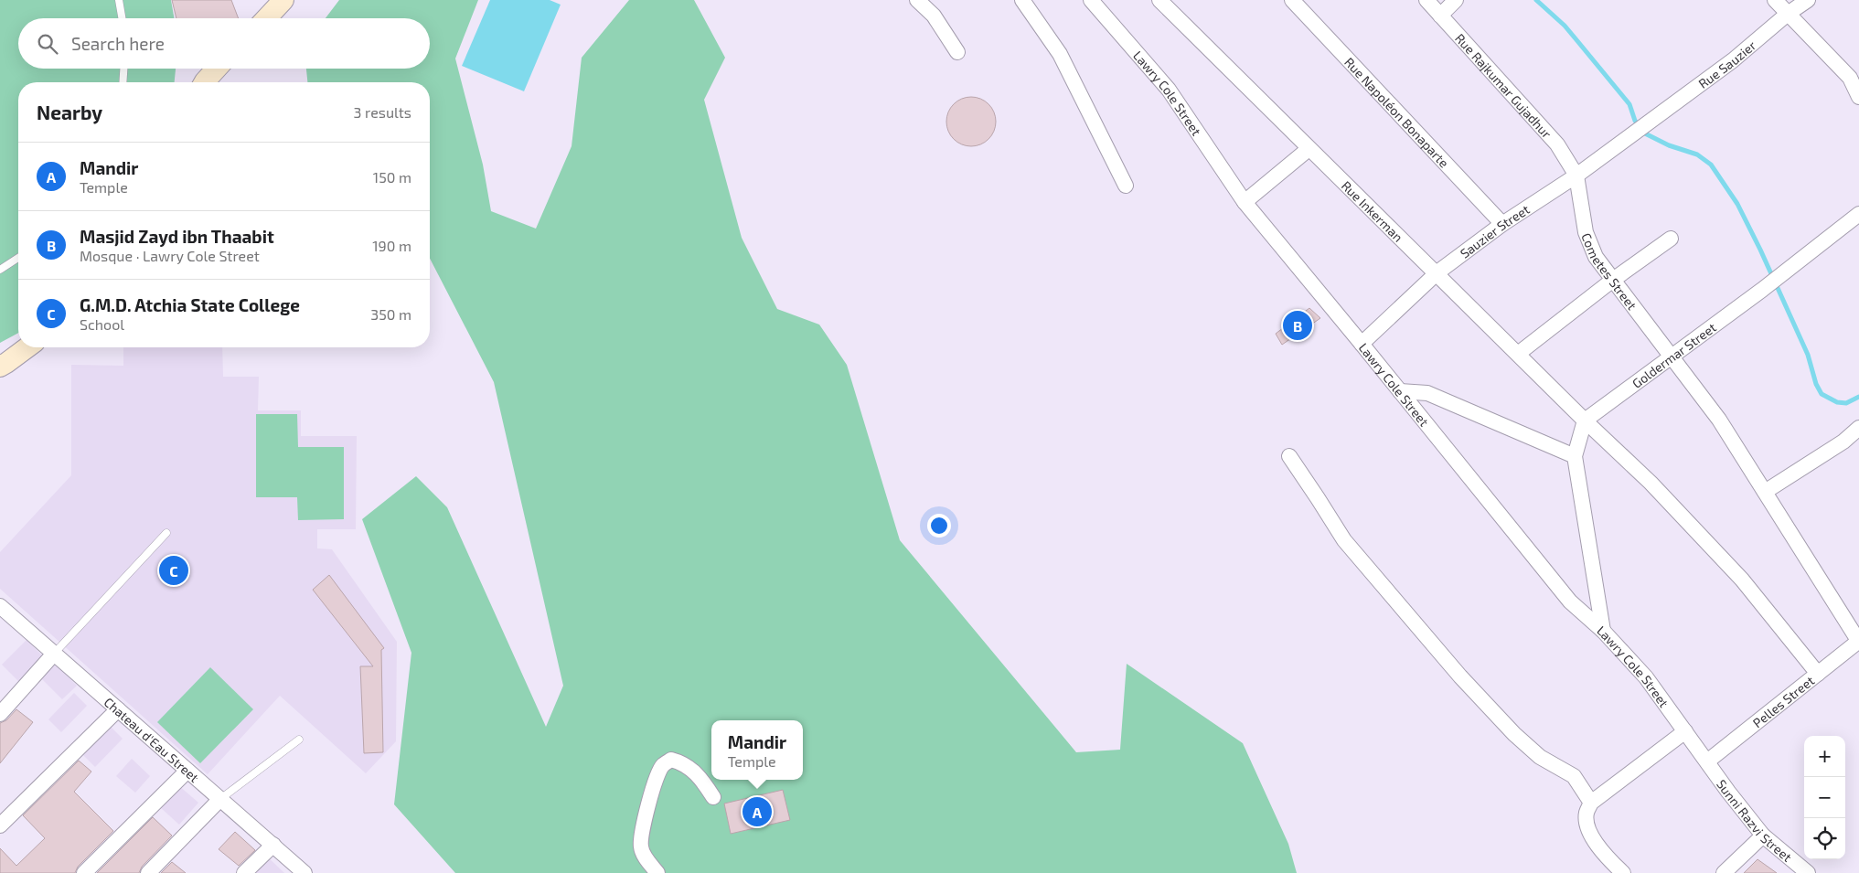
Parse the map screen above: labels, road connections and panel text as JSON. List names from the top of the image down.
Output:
{
  "streets": {
    "street": [
      "Rue Sauzier",
      "Rue Rajkumar Gujadhur",
      "Lawry Cole Street",
      "Rue Napoléon Bonaparte",
      "Rue Inkerman",
      "Sauzier Street",
      "Cometes Street",
      "Goldermar Street",
      "Pelles Street",
      "Chateau d'Eau Street",
      "Sunni Razvi Street"
    ]
  },
  "crossings": [
    ["Rue Sauzier", "Sauzier Street"],
    ["Rue Rajkumar Gujadhur", "Sauzier Street"],
    ["Rue Rajkumar Gujadhur", "Cometes Street"],
    ["Lawry Cole Street", "Sauzier Street"],
    ["Lawry Cole Street", "Pelles Street"],
    ["Lawry Cole Street", "Sunni Razvi Street"],
    ["Rue Napoléon Bonaparte", "Sauzier Street"],
    ["Rue Inkerman", "Sauzier Street"],
    ["Rue Inkerman", "Goldermar Street"],
    ["Rue Inkerman", "Pelles Street"],
    ["Sauzier Street", "Cometes Street"],
    ["Cometes Street", "Goldermar Street"],
    ["Cometes Street", "Pelles Street"],
    ["Pelles Street", "Sunni Razvi Street"]
  ],
  "page": {
    "search": "Search here",
    "heading": ["Nearby", "3 results"],
    "list": [
      {
        "mark": "A",
        "name": "Mandir",
        "note": "Temple",
        "value": "150 m"
      },
      {
        "mark": "B",
        "name": "Masjid Zayd ibn Thaabit",
        "note": "Mosque · Lawry Cole Street",
        "value": "190 m"
      },
      {
        "mark": "C",
        "name": "G.M.D. Atchia State College",
        "note": "School",
        "value": "350 m"
      }
    ],
    "pins": ["B", "C", "A"],
    "popup": ["Mandir", "Temple"],
    "map_buttons": ["+", "−"]
  }
}
